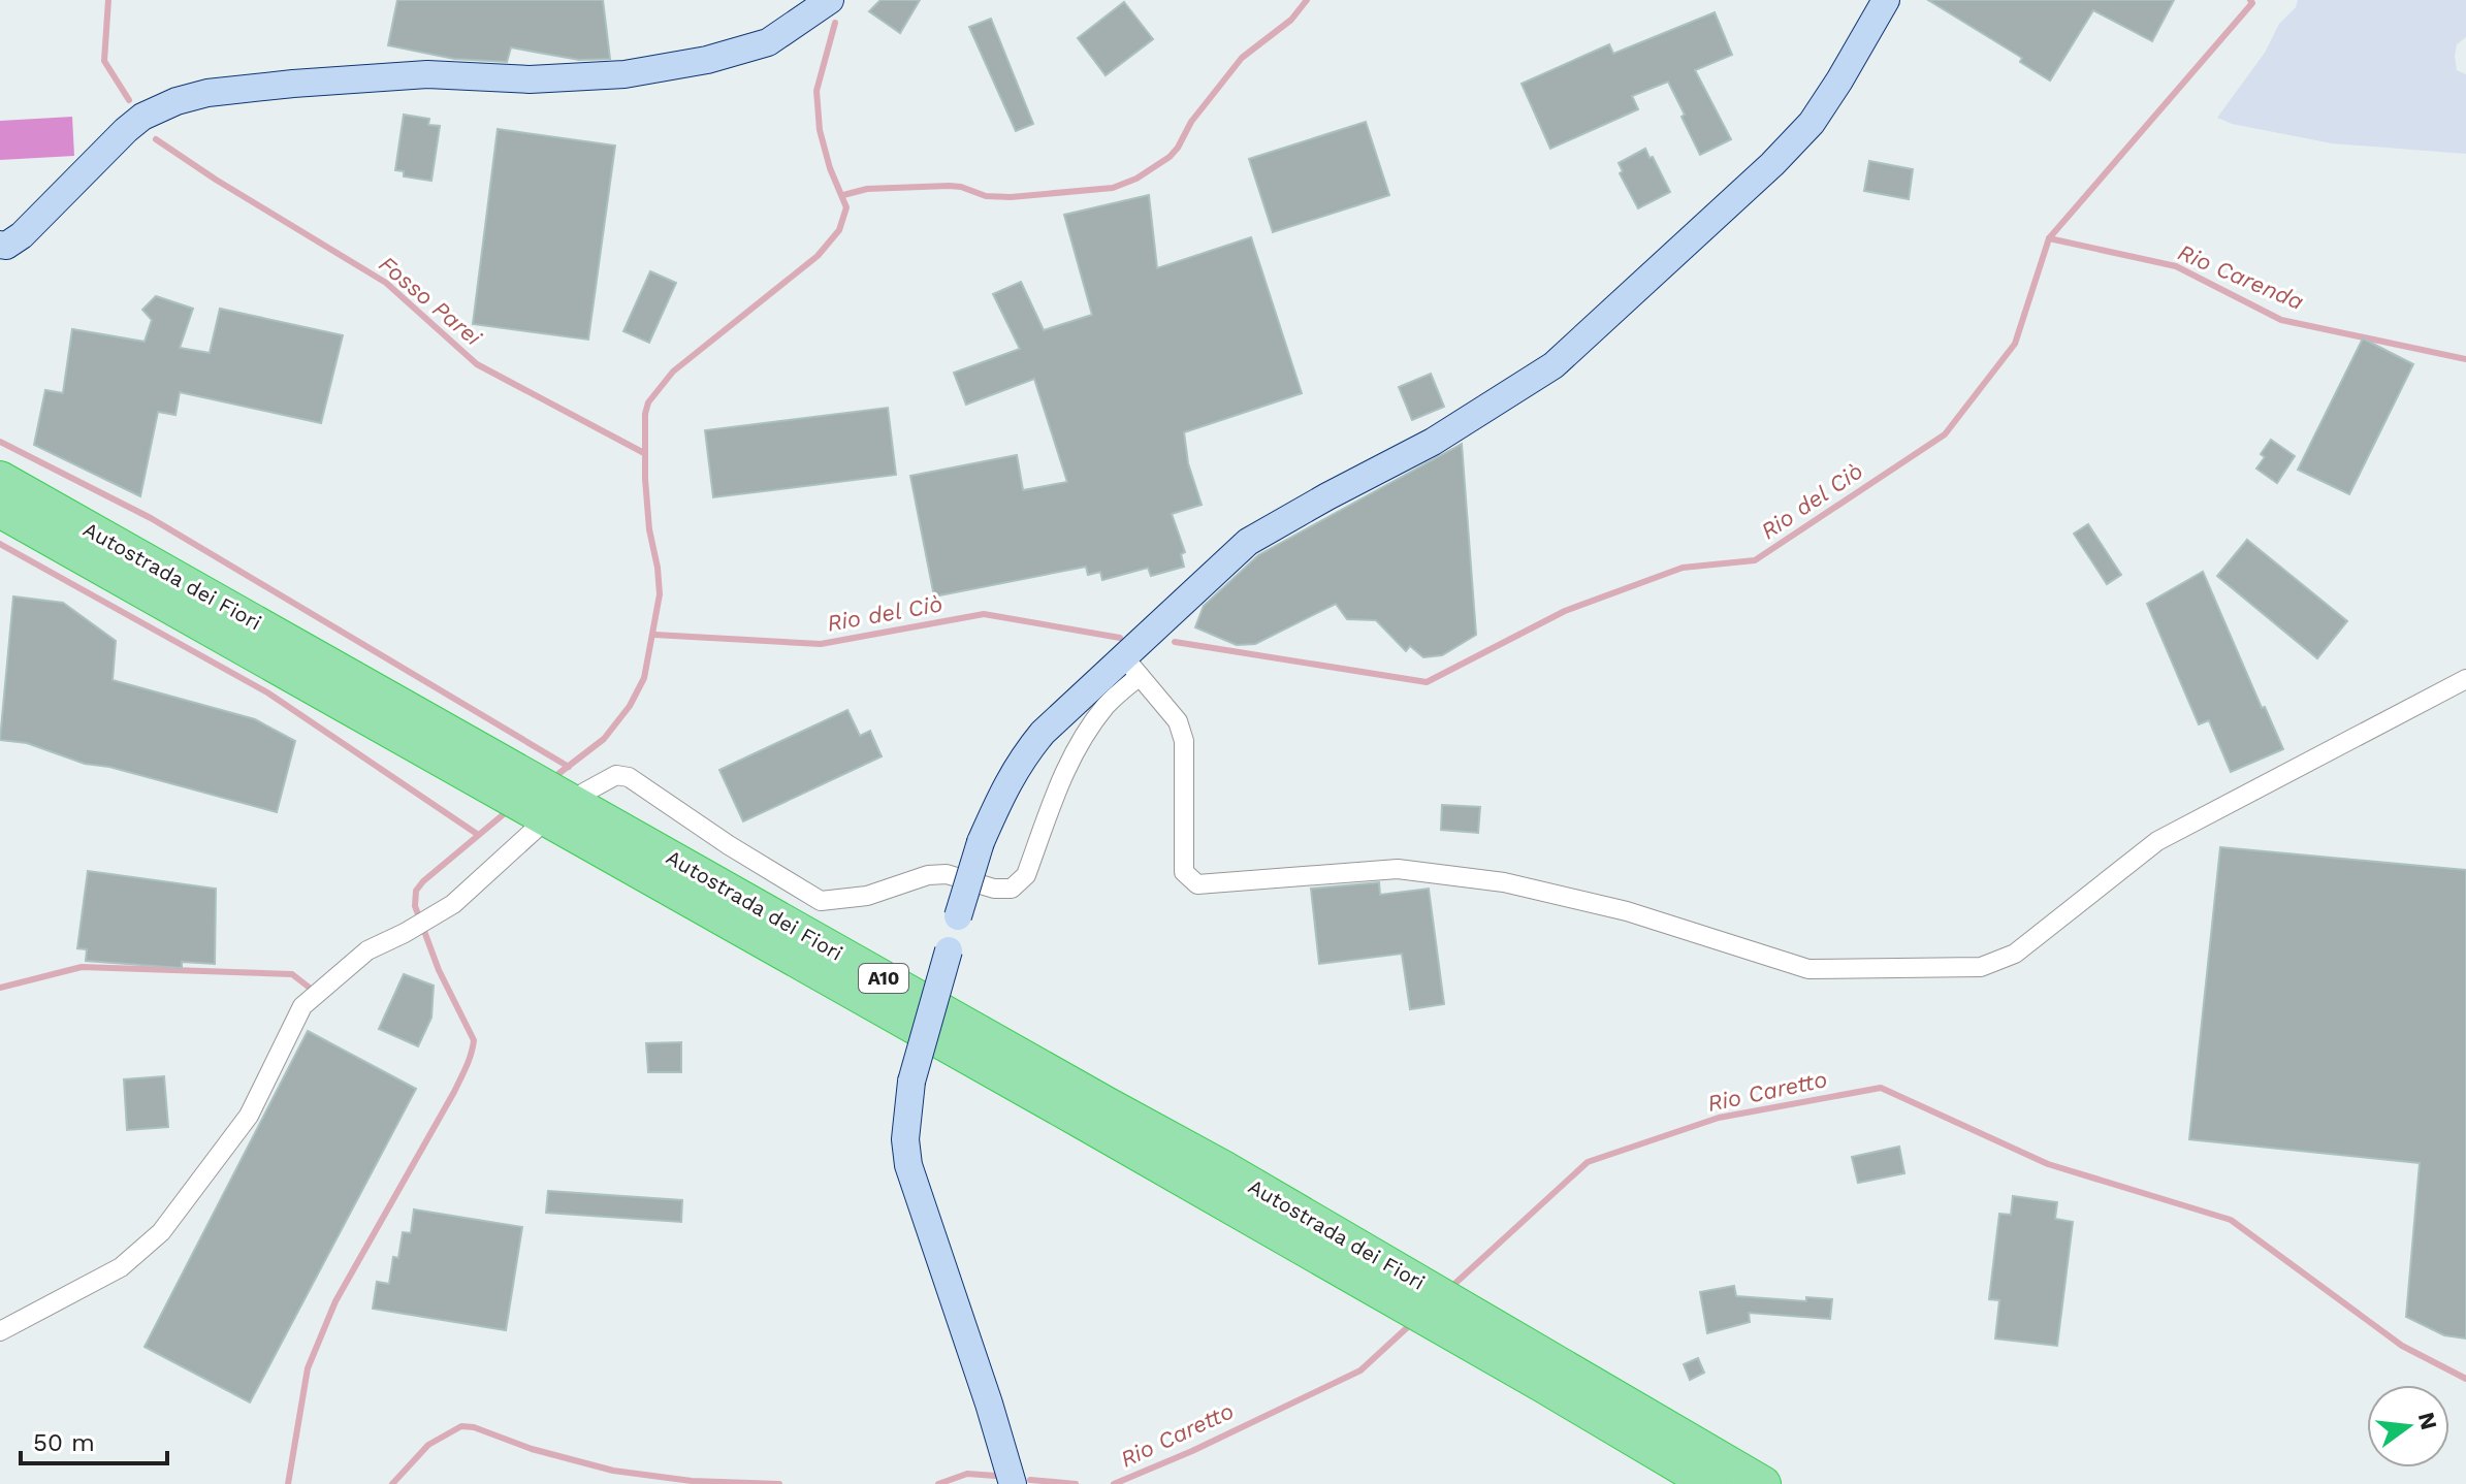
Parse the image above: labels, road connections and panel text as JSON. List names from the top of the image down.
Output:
{
  "streets": {
    "highway": ["Autostrada dei Fiori", "A10"]
  },
  "water": [
    "Rio Carenda",
    "Fosso Parei",
    "Rio del Ciò",
    "Rio Caretto"
  ],
  "scale_bar": "50 m",
  "north": "right"
}
